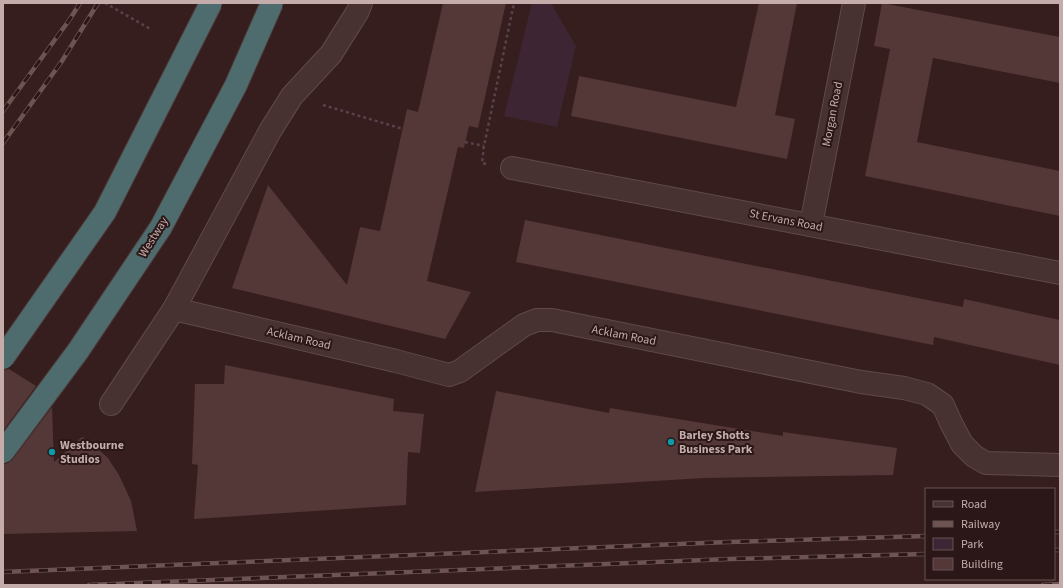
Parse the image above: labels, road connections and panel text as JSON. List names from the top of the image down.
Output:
{
  "streets": {
    "highway": ["Westway"],
    "street": ["Morgan Road", "St Ervans Road", "Acklam Road"]
  },
  "crossings": [
    ["Morgan Road", "St Ervans Road"]
  ],
  "places": ["Barley Shotts Business Park", "Westbourne Studios"],
  "legend": [
    "Road",
    "Railway",
    "Park",
    "Building"
  ]
}
